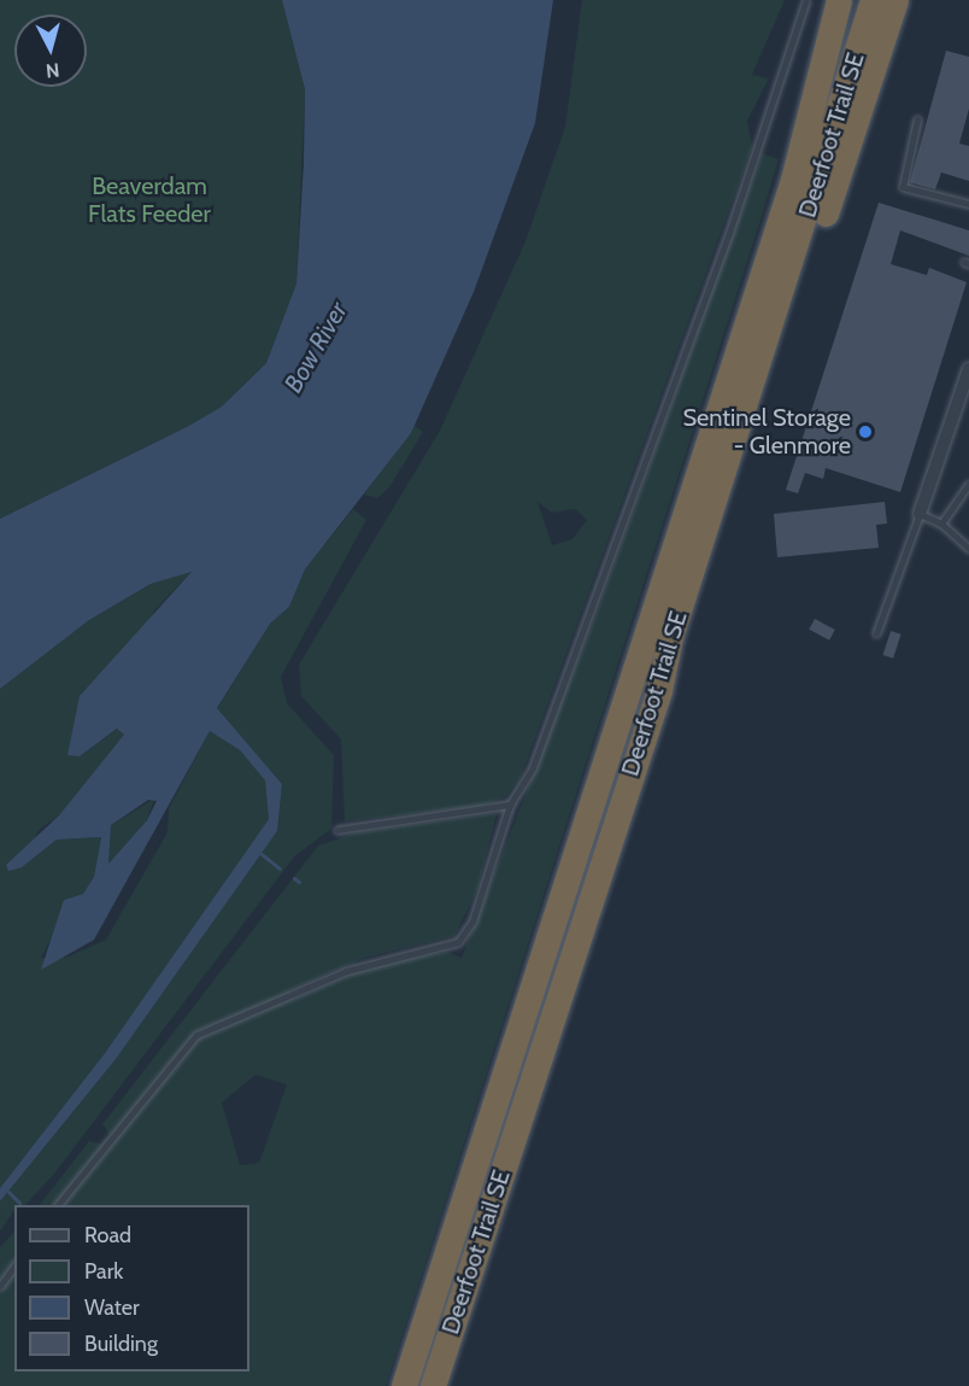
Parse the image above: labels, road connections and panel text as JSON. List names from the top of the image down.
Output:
{
  "streets": {
    "highway": ["Deerfoot Trail SE"]
  },
  "water": ["Bow River"],
  "parks": ["Beaverdam Flats Feeder"],
  "places": ["Sentinel Storage - Glenmore"],
  "legend": [
    "Road",
    "Park",
    "Water",
    "Building"
  ],
  "north": "bottom"
}
